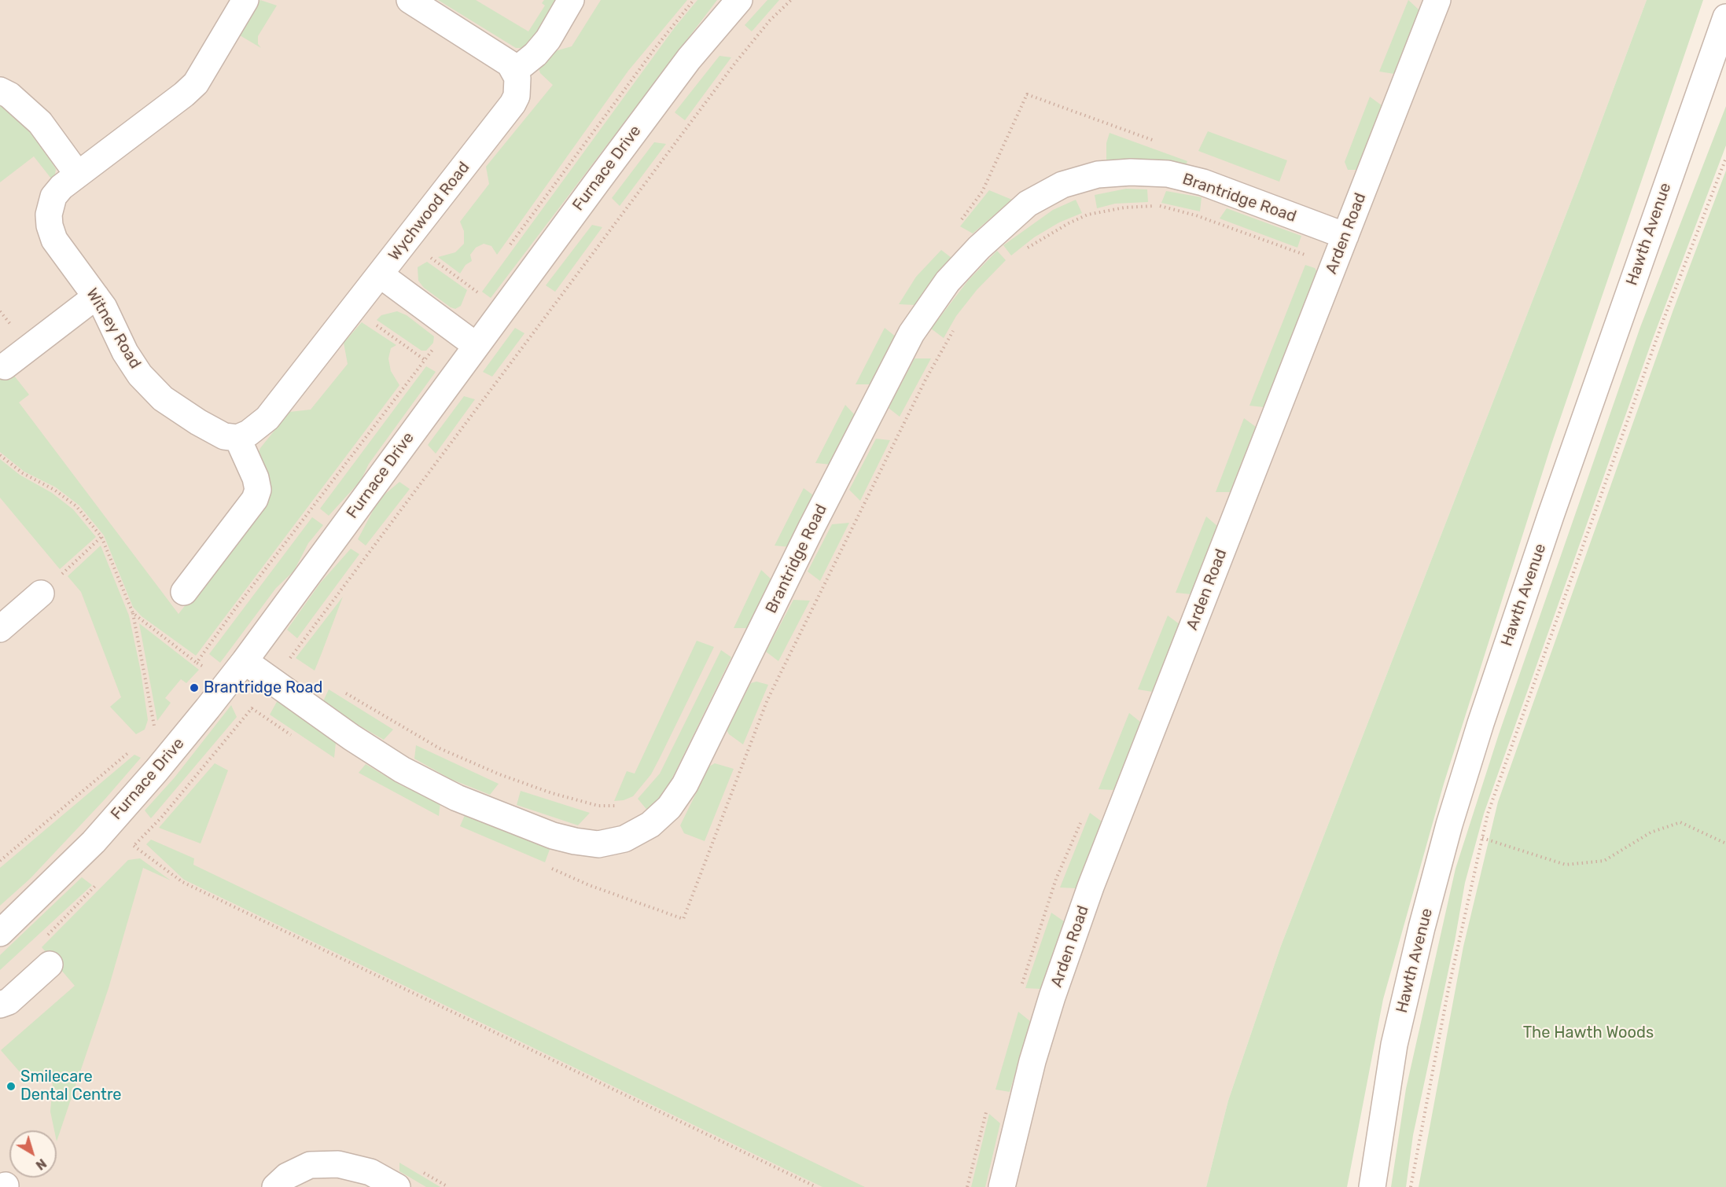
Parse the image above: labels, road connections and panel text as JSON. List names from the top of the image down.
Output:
{
  "streets": {
    "street": [
      "Furnace Drive",
      "Brantridge Road",
      "Wychwood Road",
      "Arden Road",
      "Hawth Avenue",
      "Witney Road"
    ]
  },
  "crossings": [
    ["Furnace Drive", "Brantridge Road"],
    ["Brantridge Road", "Arden Road"],
    ["Wychwood Road", "Witney Road"]
  ],
  "parks": ["The Hawth Woods"],
  "places": ["Brantridge Road", "Smilecare Dental Centre"],
  "north": "bottom right"
}
